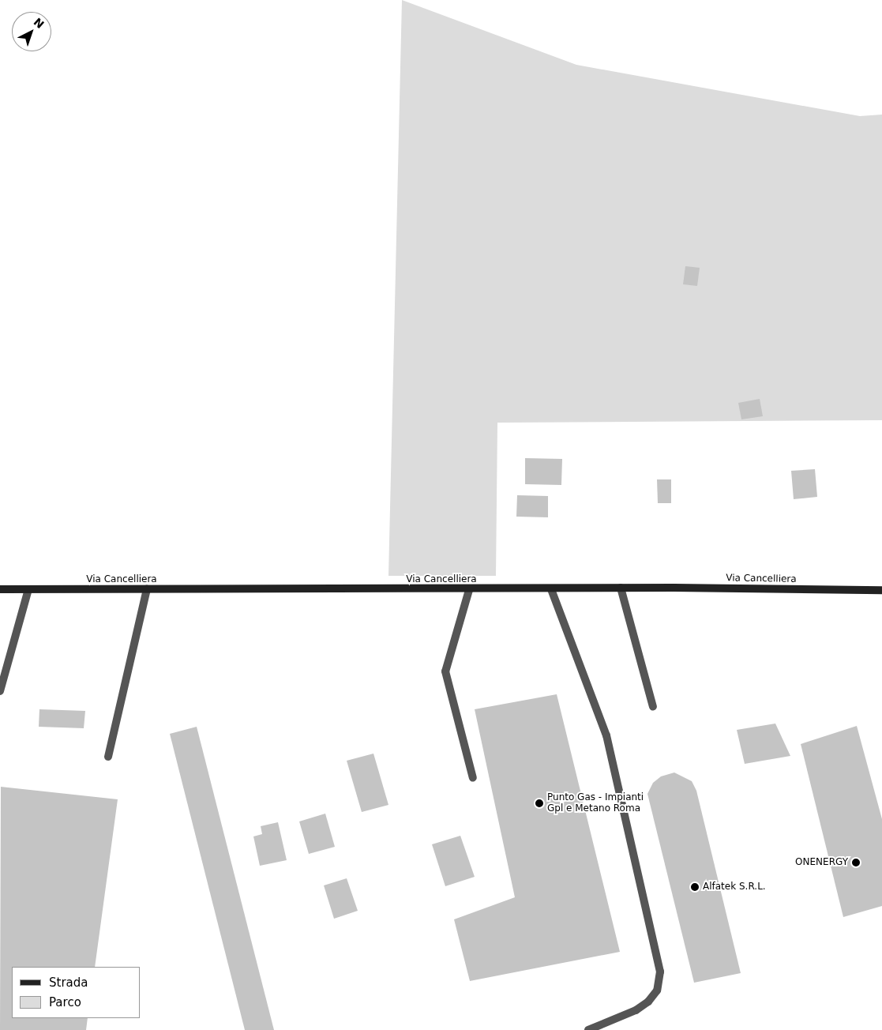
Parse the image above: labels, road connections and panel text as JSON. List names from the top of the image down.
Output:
{
  "streets": {
    "street": ["Via Cancelliera"]
  },
  "places": ["Punto Gas - Impianti Gpl e Metano Roma", "ONENERGY", "Alfatek S.R.L."],
  "legend": ["Strada", "Parco"],
  "north": "top right"
}
